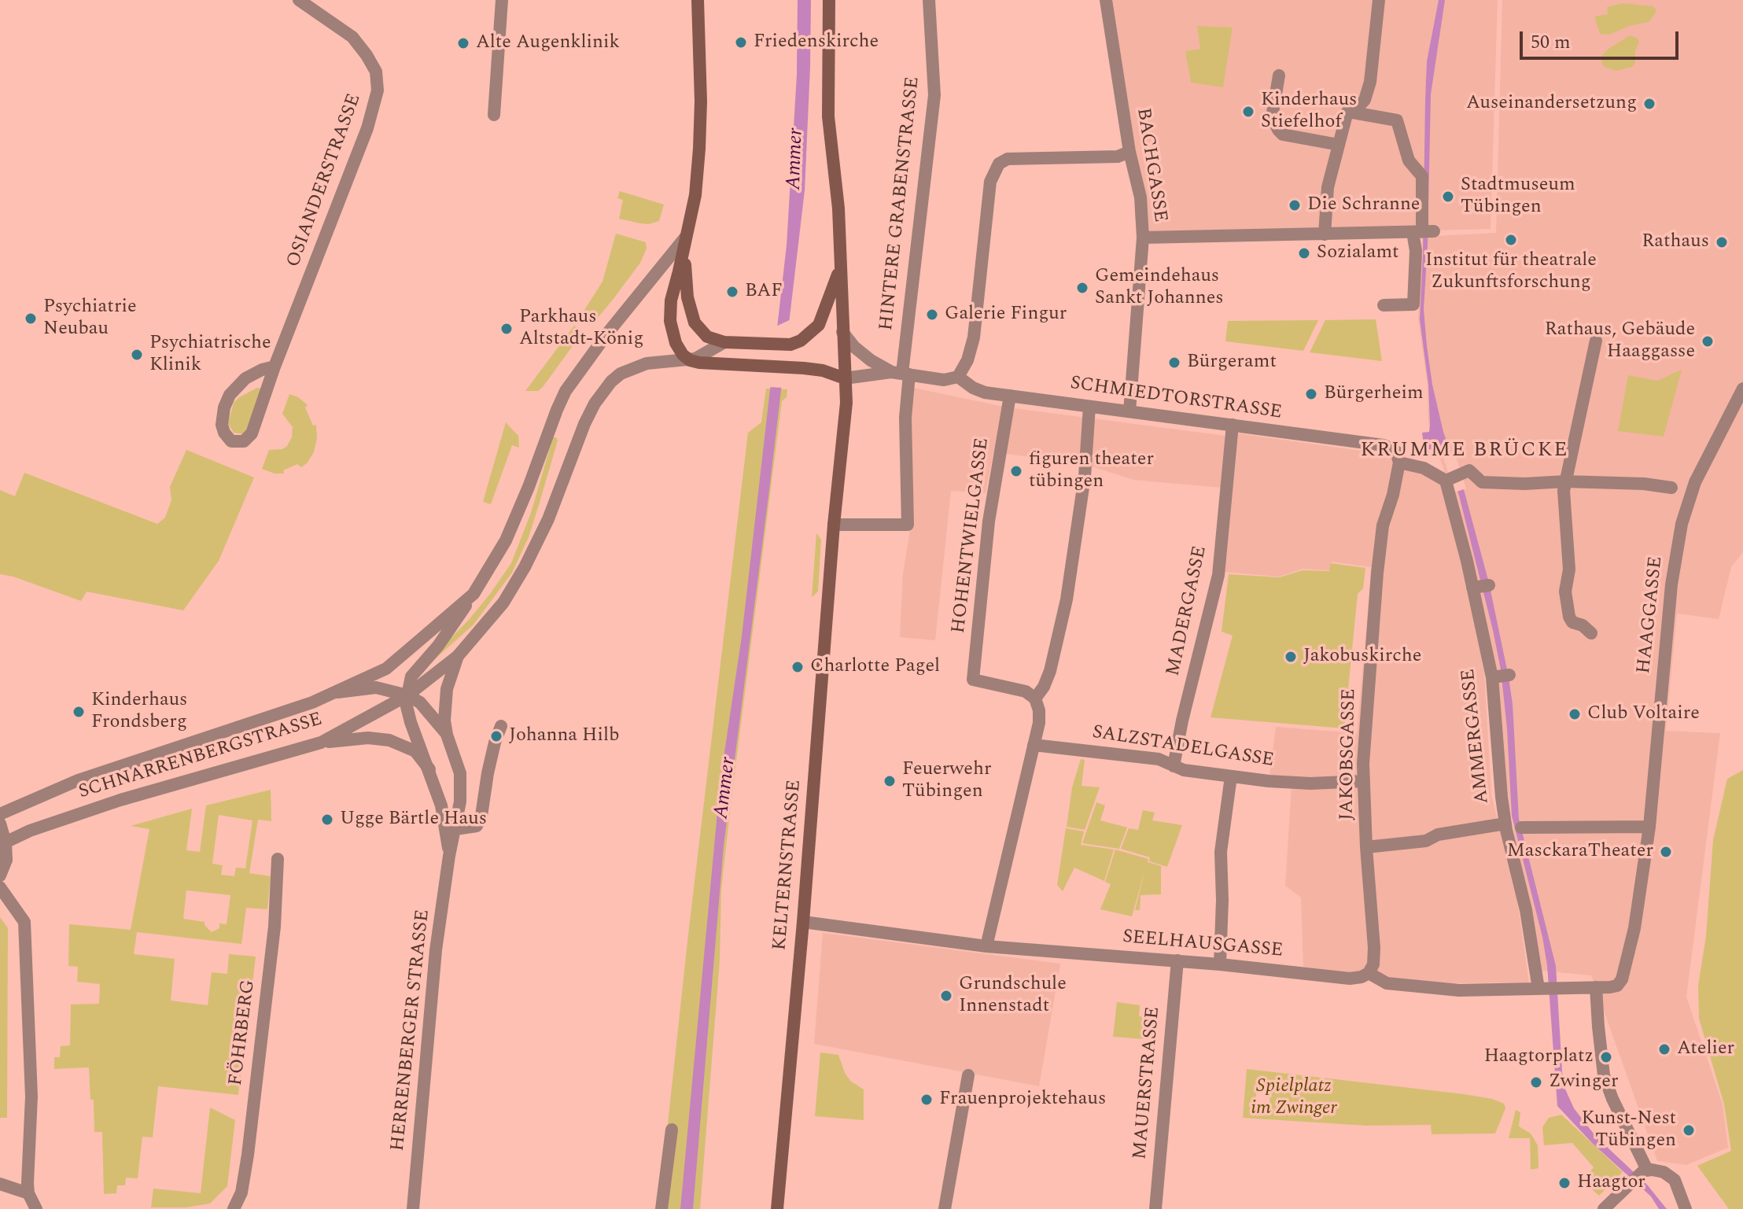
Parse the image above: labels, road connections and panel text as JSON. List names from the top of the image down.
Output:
{
  "streets": {
    "main road": ["KELTERNSTRASSE"],
    "street": [
      "BACHGASSE",
      "OSIANDERSTRASSE",
      "HINTERE GRABENSTRASSE",
      "SCHMIEDTORSTRASSE",
      "HOHENTWIELGASSE",
      "MADERGASSE",
      "HAAGGASSE",
      "AMMERGASSE",
      "SALZSTADELGASSE",
      "JAKOBSGASSE",
      "SCHNARRENBERGSTRASSE",
      "SEELHAUSGASSE",
      "HERRENBERGER STRASSE",
      "FÖHRBERG",
      "MAUERSTRASSE"
    ]
  },
  "crossings": [
    ["BACHGASSE", "SCHMIEDTORSTRASSE"],
    ["HINTERE GRABENSTRASSE", "SCHMIEDTORSTRASSE"],
    ["SCHMIEDTORSTRASSE", "HOHENTWIELGASSE"],
    ["SCHMIEDTORSTRASSE", "MADERGASSE"],
    ["SCHMIEDTORSTRASSE", "AMMERGASSE"],
    ["SCHMIEDTORSTRASSE", "JAKOBSGASSE"],
    ["SCHMIEDTORSTRASSE", "KELTERNSTRASSE"],
    ["MADERGASSE", "SALZSTADELGASSE"],
    ["HAAGGASSE", "SEELHAUSGASSE"],
    ["AMMERGASSE", "SEELHAUSGASSE"],
    ["SALZSTADELGASSE", "JAKOBSGASSE"],
    ["JAKOBSGASSE", "SEELHAUSGASSE"],
    ["SCHNARRENBERGSTRASSE", "HERRENBERGER STRASSE"],
    ["KELTERNSTRASSE", "SEELHAUSGASSE"],
    ["SEELHAUSGASSE", "MAUERSTRASSE"]
  ],
  "districts": ["KRUMME BRÜCKE"],
  "water": ["Ammer"],
  "parks": ["Spielplatz im Zwinger"],
  "places": [
    "Friedenskirche",
    "Alte Augenklinik",
    "Auseinandersetzung",
    "Kinderhaus Stiefelhof",
    "Stadtmuseum Tübingen",
    "Die Schranne",
    "Institut für theatrale Zukunftsforschung",
    "Rathaus",
    "Sozialamt",
    "Gemeindehaus Sankt Johannes",
    "BAF",
    "Galerie Fingur",
    "Psychiatrie Neubau",
    "Parkhaus Altstadt-König",
    "Rathaus, Gebäude Haaggasse",
    "Psychiatrische Klinik",
    "Bürgeramt",
    "Bürgerheim",
    "figuren theater tübingen",
    "Jakobuskirche",
    "Charlotte Pagel",
    "Kinderhaus Frondsberg",
    "Club Voltaire",
    "Johanna Hilb",
    "Feuerwehr Tübingen",
    "Ugge Bärtle Haus",
    "MasckaraTheater",
    "Grundschule Innenstadt",
    "Atelier",
    "Haagtorplatz",
    "Zwinger",
    "Frauenprojektehaus",
    "Kunst-Nest Tübingen",
    "Haagtor"
  ],
  "scale_bar": "50 m"
}
